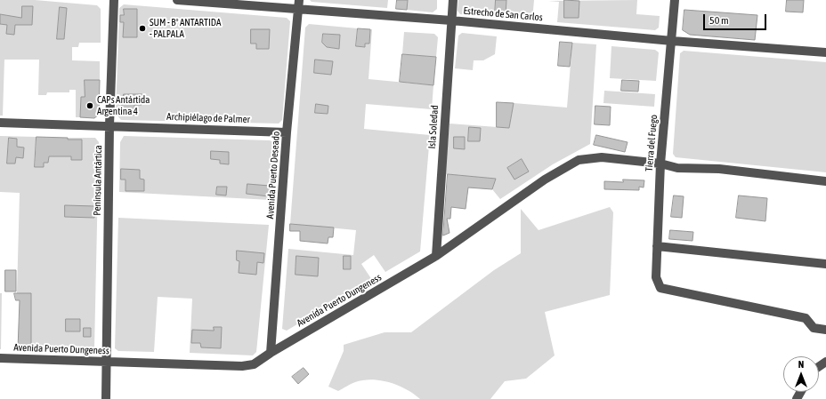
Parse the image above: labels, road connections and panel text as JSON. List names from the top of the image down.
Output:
{
  "streets": {
    "street": [
      "Estrecho de San Carlos",
      "Archipiélago de Palmer",
      "Isla Soledad",
      "Tierra del Fuego",
      "Avenida Puerto Deseado",
      "Península Antártica",
      "Avenida Puerto Dungeness"
    ]
  },
  "crossings": [
    ["Estrecho de San Carlos", "Isla Soledad"],
    ["Estrecho de San Carlos", "Tierra del Fuego"],
    ["Estrecho de San Carlos", "Avenida Puerto Deseado"],
    ["Archipiélago de Palmer", "Avenida Puerto Deseado"],
    ["Archipiélago de Palmer", "Península Antártica"],
    ["Isla Soledad", "Avenida Puerto Dungeness"],
    ["Tierra del Fuego", "Avenida Puerto Dungeness"],
    ["Avenida Puerto Deseado", "Avenida Puerto Dungeness"],
    ["Península Antártica", "Avenida Puerto Dungeness"]
  ],
  "places": ["SUM - Bº ANTARTIDA - PALPALA", "CAPs Antártida Argentina 4"],
  "scale_bar": "50 m",
  "north": "top"
}
